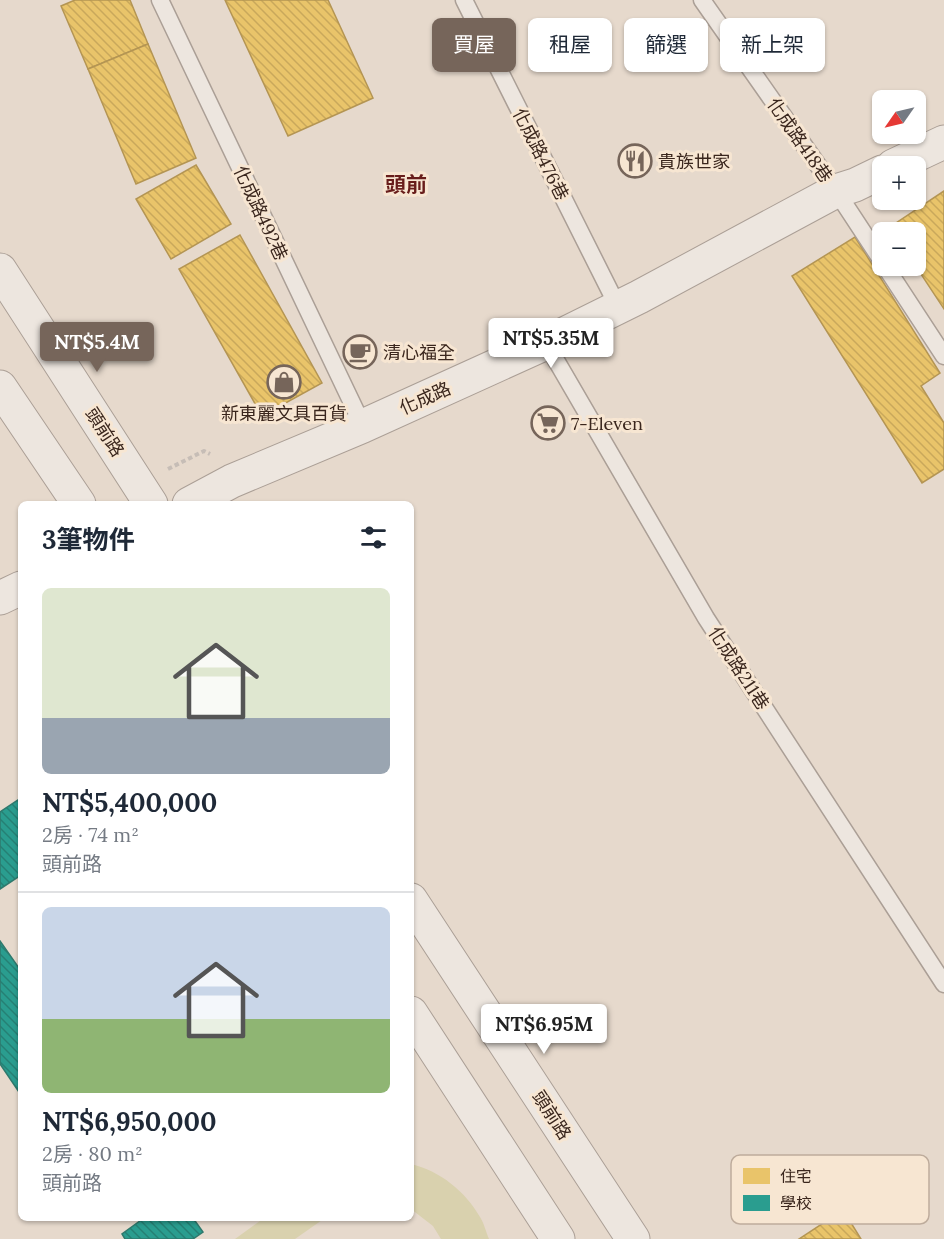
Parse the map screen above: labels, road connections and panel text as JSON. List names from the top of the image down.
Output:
{
  "streets": {
    "street": ["化成路", "頭前路"],
    "lane": [
      "化成路418巷",
      "化成路476巷",
      "化成路492巷",
      "化成路211巷"
    ]
  },
  "crossings": [
    ["化成路418巷", "化成路"],
    ["化成路476巷", "化成路"],
    ["化成路492巷", "化成路"],
    ["化成路", "化成路211巷"]
  ],
  "districts": ["頭前"],
  "places": {
    "restaurant": ["貴族世家"],
    "cafe": ["清心福全"],
    "shop": ["新東麗文具百貨"],
    "supermarket": ["7-Eleven"]
  },
  "legend": ["住宅", "學校"],
  "north": "bottom left",
  "page": {
    "chip": [
      "買屋",
      "租屋",
      "篩選",
      "新上架"
    ],
    "map_buttons": ["+", "−"],
    "price": ["NT$5.35M", "NT$5.4M", "NT$6.95M"],
    "heading": "3筆物件",
    "list": [
      {
        "name": "NT$5,400,000",
        "note": "2房 · 74 m² · 頭前路"
      },
      {
        "name": "NT$6,950,000",
        "note": "2房 · 80 m² · 頭前路"
      }
    ]
  }
}
